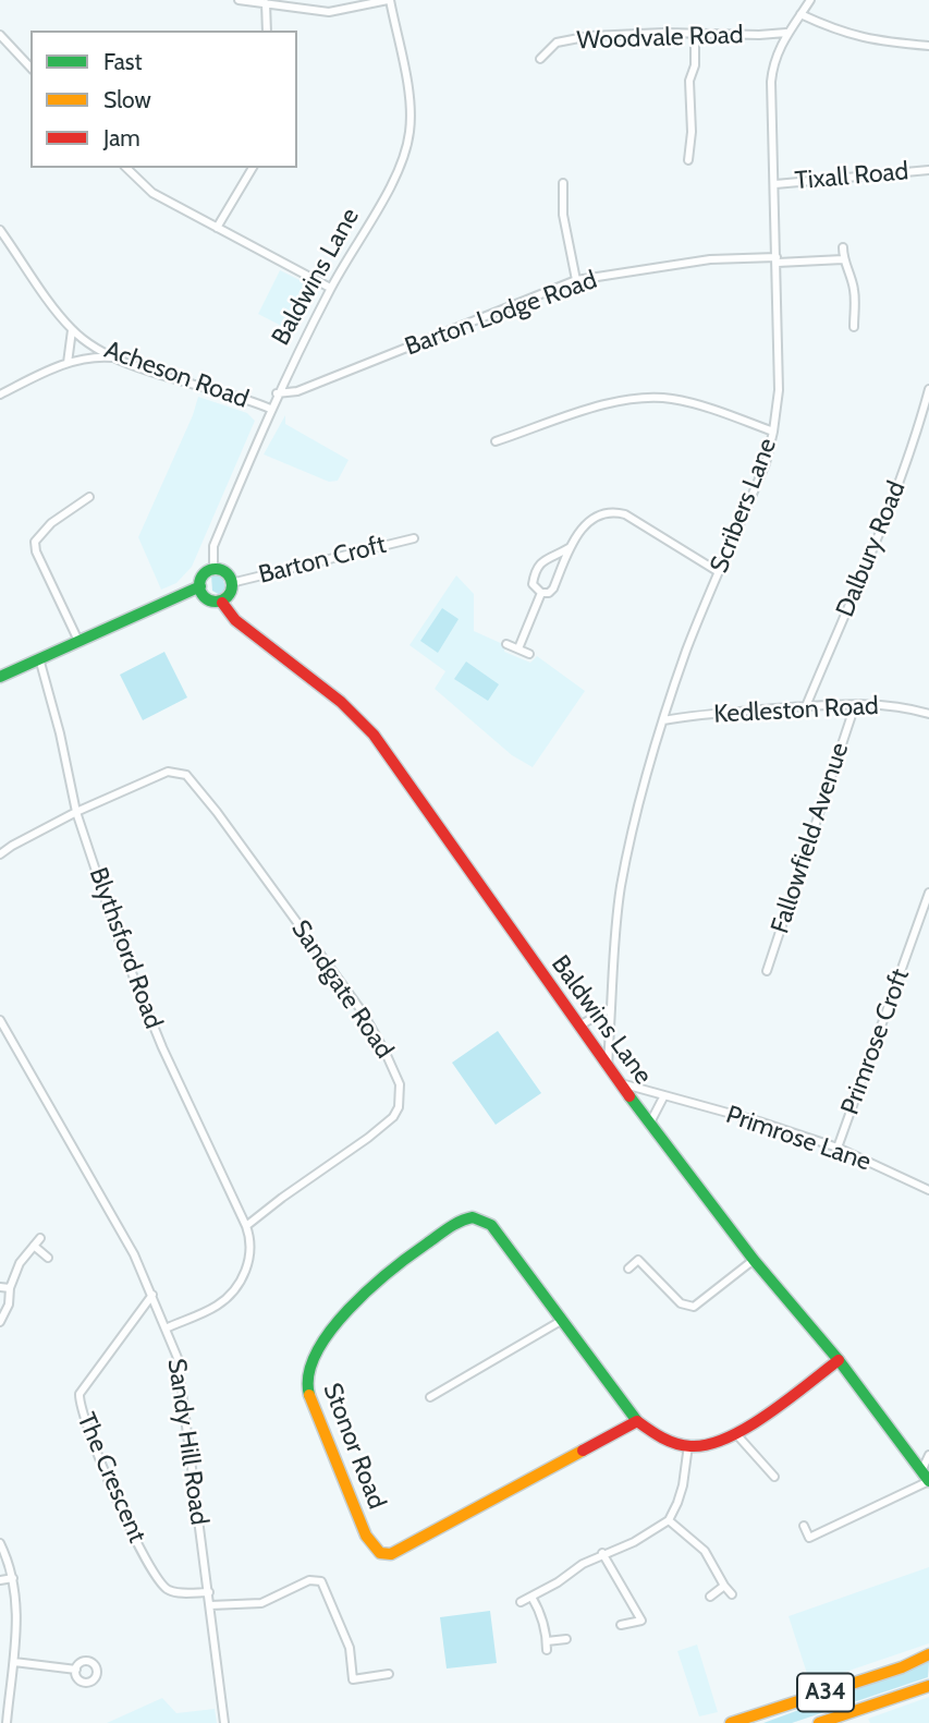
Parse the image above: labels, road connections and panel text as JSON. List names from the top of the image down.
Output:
{
  "streets": {
    "main road": ["Baldwins Lane", "Stonor Road", "A34"],
    "street": [
      "Woodvale Road",
      "Tixall Road",
      "Barton Lodge Road",
      "Acheson Road",
      "Scribers Lane",
      "Dalbury Road",
      "Barton Croft",
      "Kedleston Road",
      "Fallowfield Avenue",
      "Blythsford Road",
      "Sandgate Road",
      "Primrose Croft",
      "Primrose Lane",
      "Sandy Hill Road",
      "The Crescent"
    ]
  },
  "crossings": [
    ["Woodvale Road", "Scribers Lane"],
    ["Tixall Road", "Scribers Lane"],
    ["Baldwins Lane", "Barton Lodge Road"],
    ["Baldwins Lane", "Acheson Road"],
    ["Baldwins Lane", "Scribers Lane"],
    ["Baldwins Lane", "Barton Croft"],
    ["Baldwins Lane", "Primrose Lane"],
    ["Baldwins Lane", "Stonor Road"],
    ["Barton Lodge Road", "Scribers Lane"],
    ["Scribers Lane", "Kedleston Road"],
    ["Dalbury Road", "Kedleston Road"],
    ["Kedleston Road", "Fallowfield Avenue"],
    ["Blythsford Road", "Sandgate Road"],
    ["Primrose Croft", "Primrose Lane"],
    ["Sandy Hill Road", "The Crescent"]
  ],
  "legend": ["Fast", "Slow", "Jam"]
}
